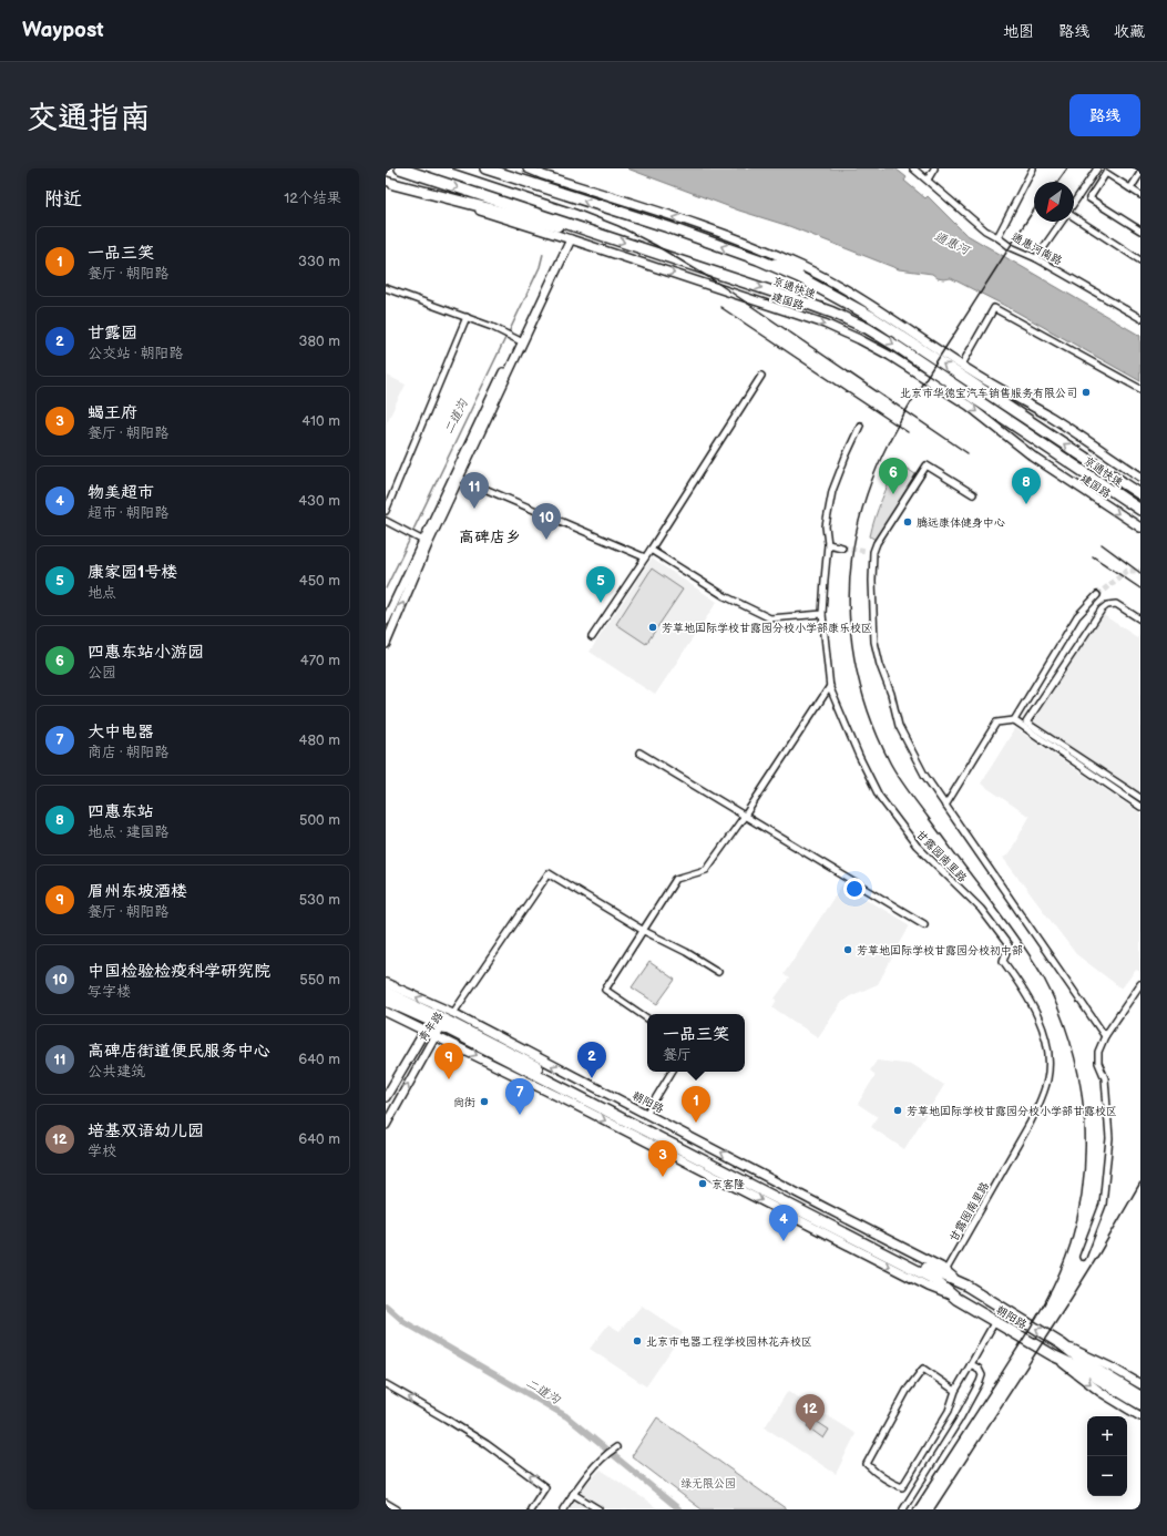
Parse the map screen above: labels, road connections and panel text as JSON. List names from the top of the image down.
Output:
{
  "streets": {
    "highway": ["京通快速", "朝阳路"],
    "street": [
      "通惠河南路",
      "建国路",
      "甘露园南里路",
      "青年路"
    ]
  },
  "crossings": [
    ["甘露园南里路", "朝阳路"],
    ["青年路", "朝阳路"]
  ],
  "districts": ["高碑店乡"],
  "water": ["通惠河", "二道沟"],
  "parks": ["绿无限公园"],
  "places": [
    "北京市华德宝汽车销售服务有限公司",
    "腾远康体健身中心",
    "芳草地国际学校甘露园分校小学部康乐校区",
    "芳草地国际学校甘露园分校初中部",
    "尚街",
    "芳草地国际学校甘露园分校小学部甘露校区",
    "京客隆",
    "北京市电器工程学校园林花卉校区"
  ],
  "north": "bottom left",
  "page": {
    "header": "Waypost",
    "nav": ["地图", "路线", "收藏"],
    "buttons": "路线",
    "title": "交通指南",
    "heading": ["附近", "12个结果"],
    "list": [
      {
        "mark": "1",
        "name": "一品三笑",
        "note": "餐厅 · 朝阳路",
        "value": "330 m"
      },
      {
        "mark": "2",
        "name": "甘露园",
        "note": "公交站 · 朝阳路",
        "value": "380 m"
      },
      {
        "mark": "3",
        "name": "蝎王府",
        "note": "餐厅 · 朝阳路",
        "value": "410 m"
      },
      {
        "mark": "4",
        "name": "物美超市",
        "note": "超市 · 朝阳路",
        "value": "430 m"
      },
      {
        "mark": "5",
        "name": "康家园1号楼",
        "note": "地点",
        "value": "450 m"
      },
      {
        "mark": "6",
        "name": "四惠东站小游园",
        "note": "公园",
        "value": "470 m"
      },
      {
        "mark": "7",
        "name": "大中电器",
        "note": "商店 · 朝阳路",
        "value": "480 m"
      },
      {
        "mark": "8",
        "name": "四惠东站",
        "note": "地点 · 建国路",
        "value": "500 m"
      },
      {
        "mark": "9",
        "name": "眉州东坡酒楼",
        "note": "餐厅 · 朝阳路",
        "value": "530 m"
      },
      {
        "mark": "10",
        "name": "中国检验检疫科学研究院",
        "note": "写字楼",
        "value": "550 m"
      },
      {
        "mark": "11",
        "name": "高碑店街道便民服务中心",
        "note": "公共建筑",
        "value": "640 m"
      },
      {
        "mark": "12",
        "name": "培基双语幼儿园",
        "note": "学校",
        "value": "640 m"
      }
    ],
    "pins": [
      "6",
      "8",
      "11",
      "10",
      "5",
      "2",
      "9",
      "7",
      "1",
      "3",
      "4",
      "12"
    ],
    "popup": ["一品三笑", "餐厅"],
    "map_buttons": ["+", "−"]
  }
}
